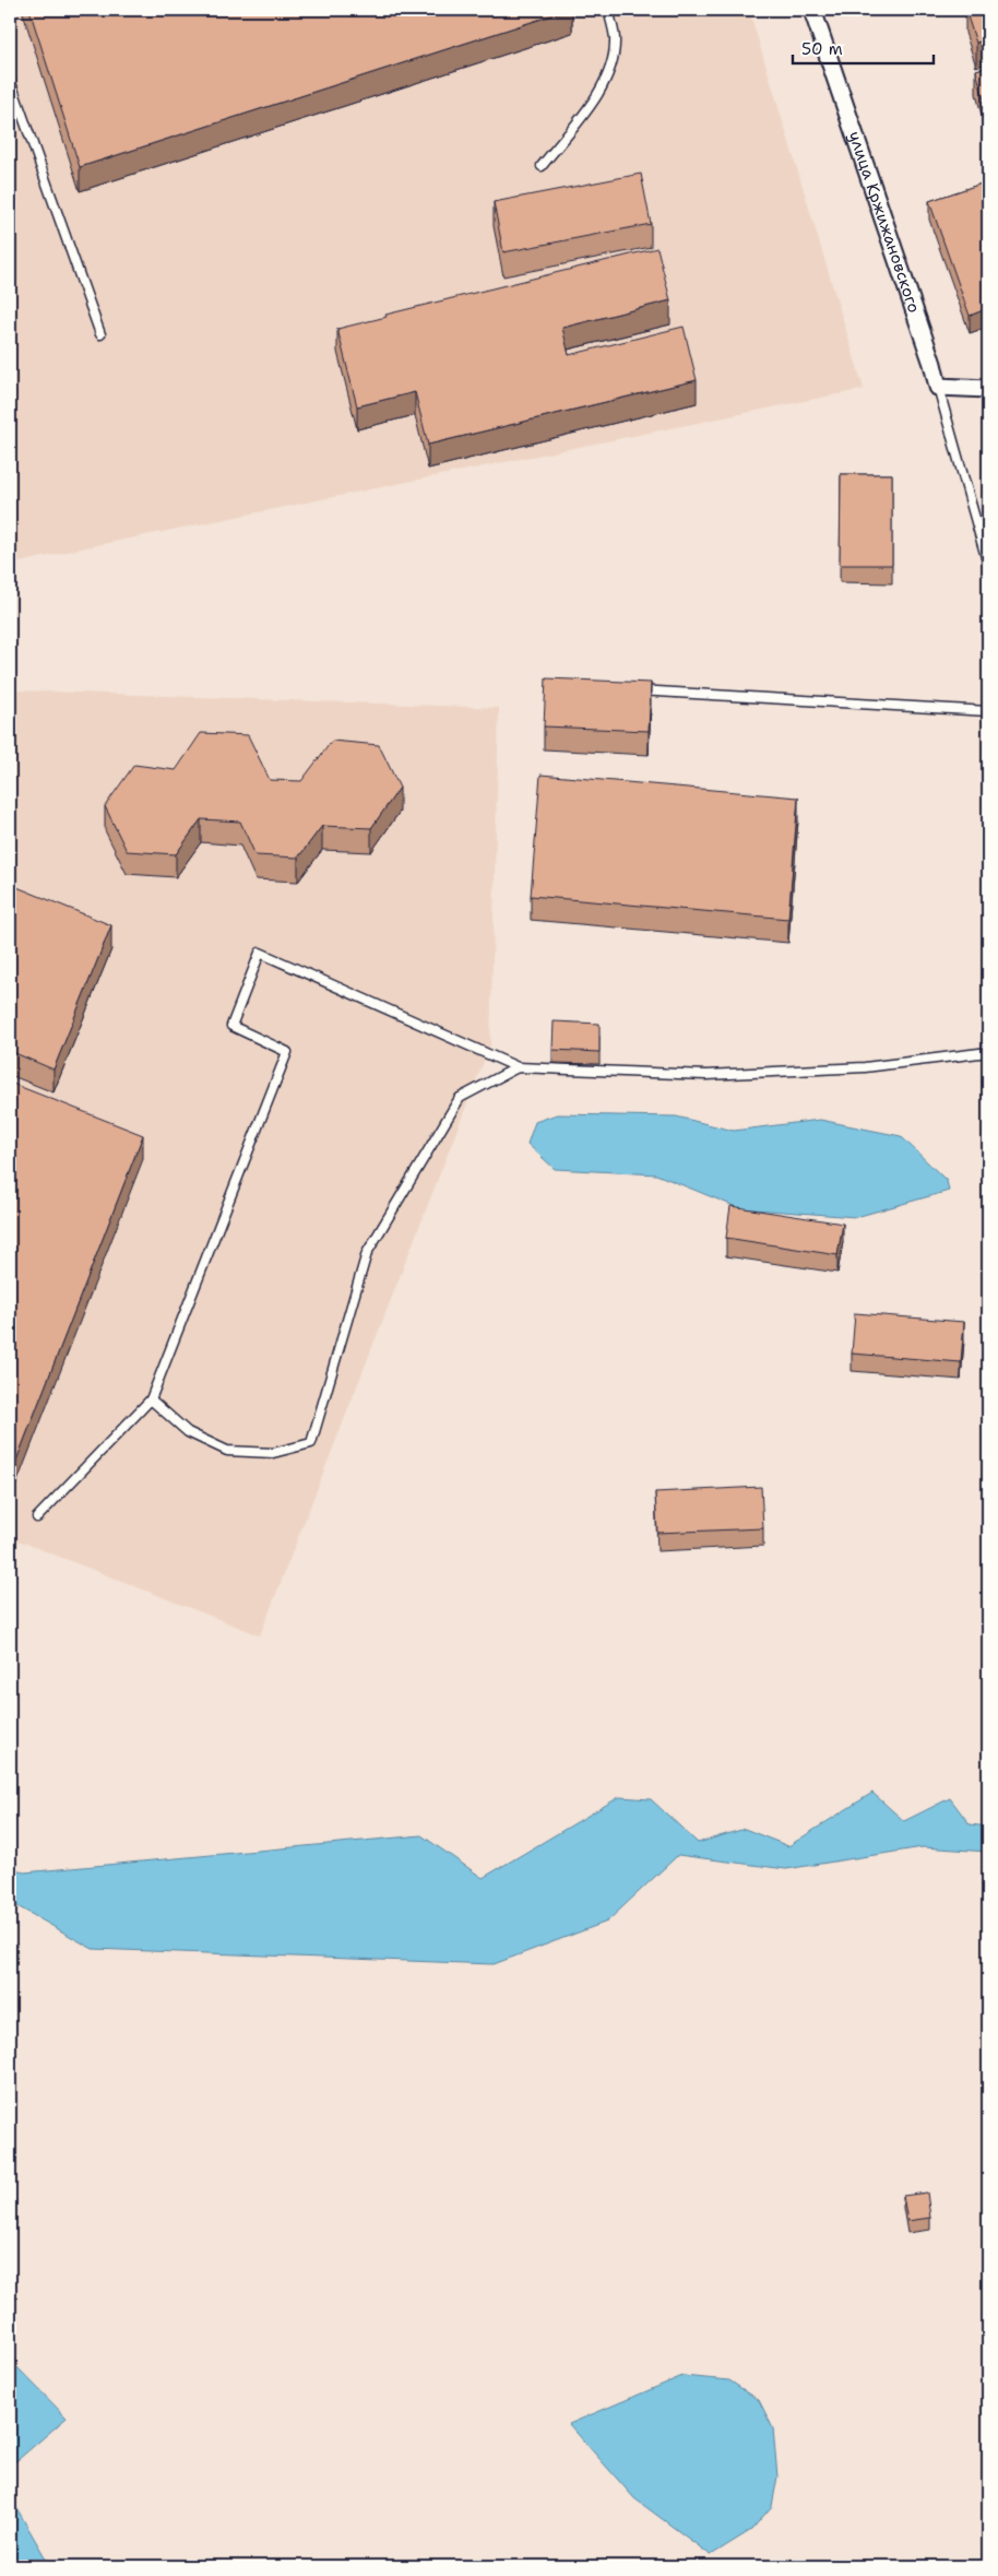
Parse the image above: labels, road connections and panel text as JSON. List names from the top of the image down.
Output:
{
  "streets": {
    "street": ["улица Кржижановского"]
  },
  "scale_bar": "50 m"
}
